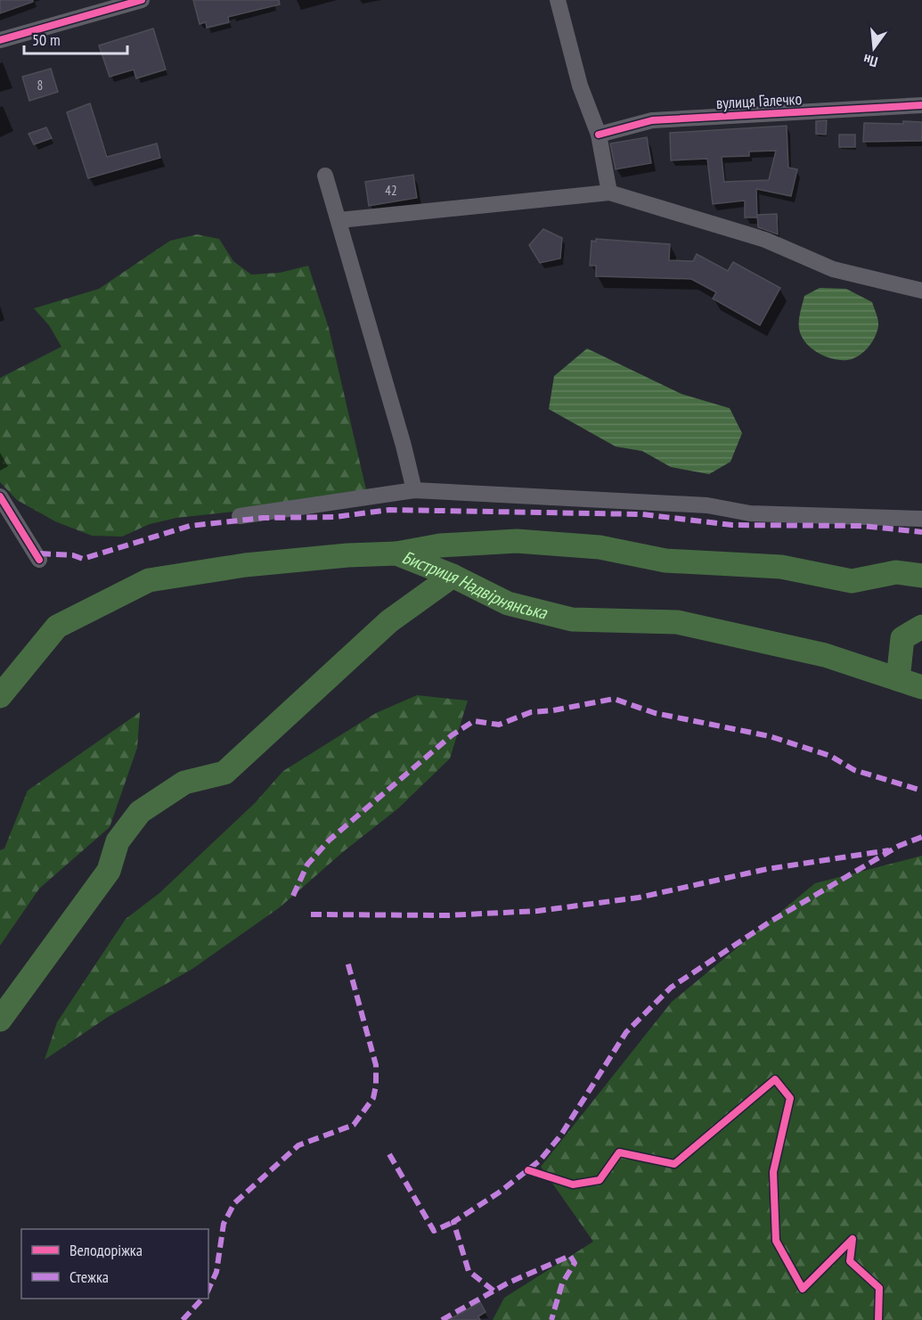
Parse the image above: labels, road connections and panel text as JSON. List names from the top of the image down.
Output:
{
  "streets": {
    "street": ["вулиця Галечко"]
  },
  "water": ["Бистриця Надвірнянська"],
  "house_numbers": ["8", "42"],
  "legend": ["Велодоріжка", "Стежка"],
  "scale_bar": "50 m",
  "north": "bottom"
}
